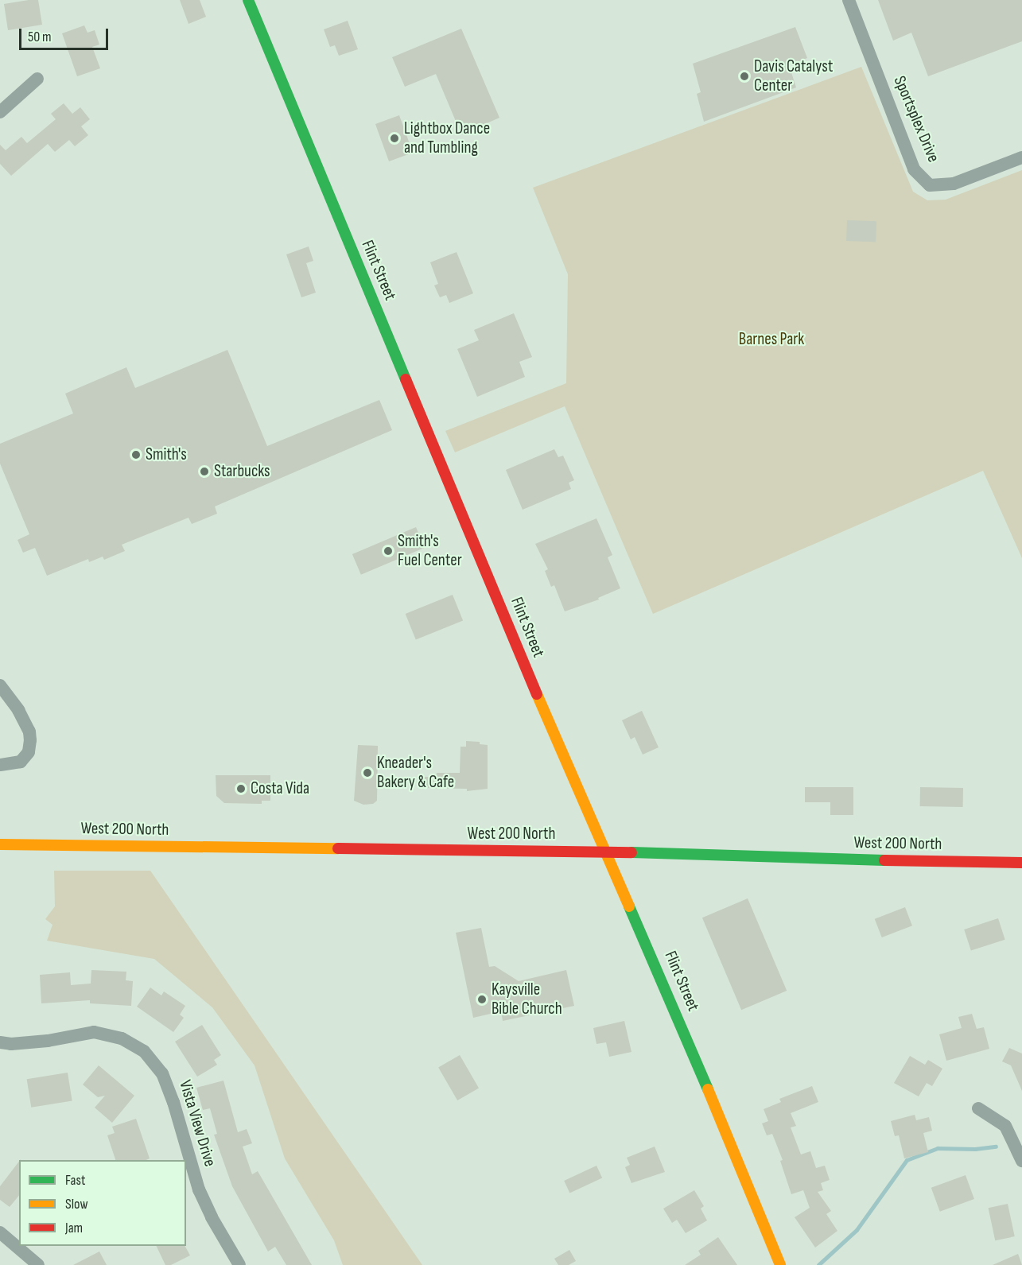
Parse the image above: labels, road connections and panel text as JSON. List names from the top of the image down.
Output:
{
  "streets": {
    "main road": ["Flint Street", "West 200 North"],
    "street": ["Sportsplex Drive", "Vista View Drive"]
  },
  "crossings": [
    ["Flint Street", "West 200 North"]
  ],
  "parks": ["Barnes Park"],
  "places": [
    "Davis Catalyst Center",
    "Lightbox Dance and Tumbling",
    "Smith's",
    "Starbucks",
    "Smith's Fuel Center",
    "Kneader's Bakery & Cafe",
    "Costa Vida",
    "Kaysville Bible Church"
  ],
  "legend": ["Fast", "Slow", "Jam"],
  "scale_bar": "50 m"
}
